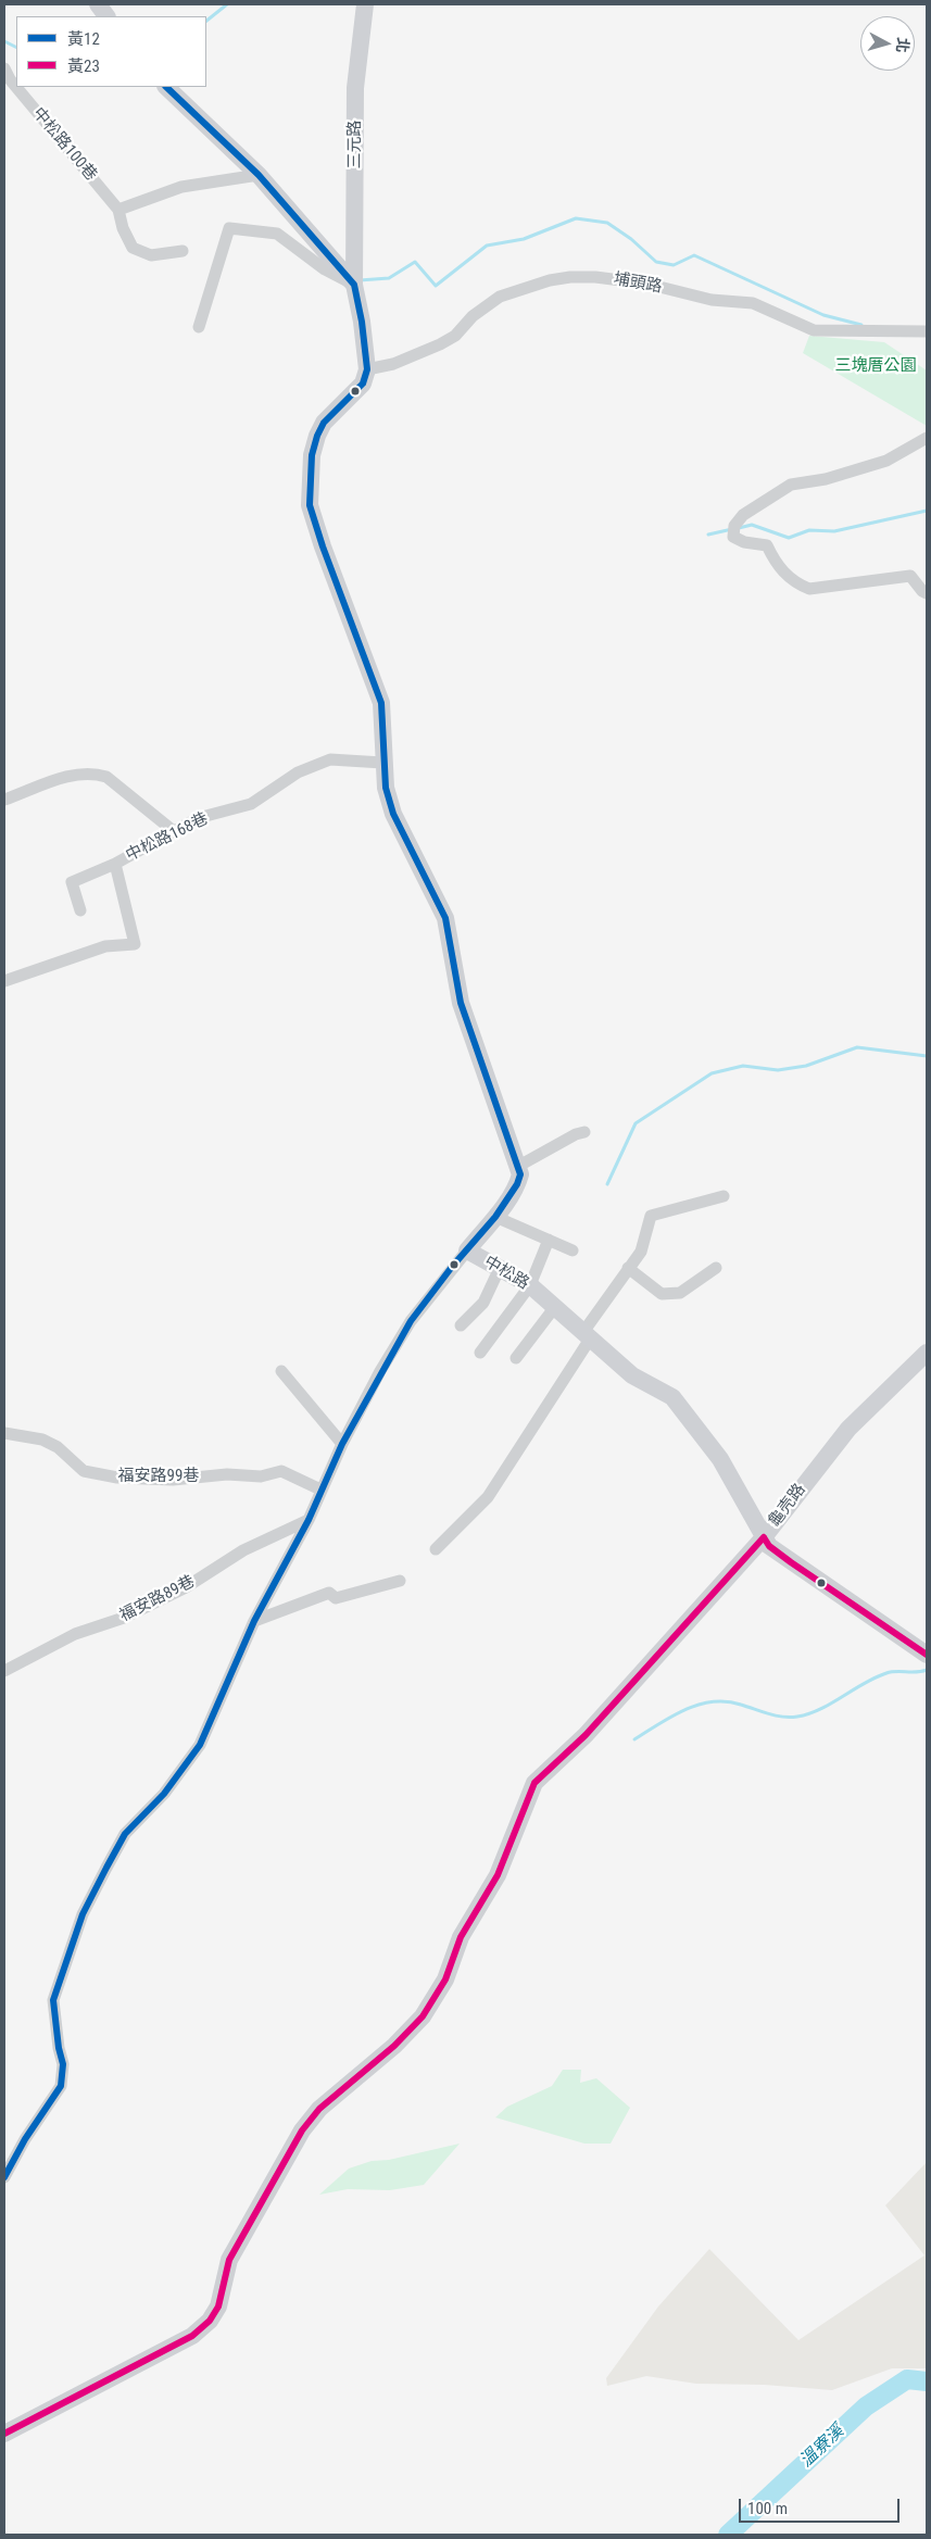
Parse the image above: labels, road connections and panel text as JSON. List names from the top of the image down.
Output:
{
  "streets": {
    "street": [
      "中松路100巷",
      "三元路",
      "埔頭路",
      "中松路168巷",
      "中松路",
      "福安路99巷",
      "龜壳路",
      "福安路89巷"
    ]
  },
  "crossings": [
    ["埔頭路", "中松路"],
    ["中松路168巷", "中松路"],
    ["中松路", "龜壳路"]
  ],
  "water": ["溫寮溪"],
  "parks": ["三塊厝公園"],
  "lines": ["transit line 黃12", "transit line 黃23"],
  "legend": ["黃12", "黃23"],
  "scale_bar": "100 m",
  "north": "right"
}
